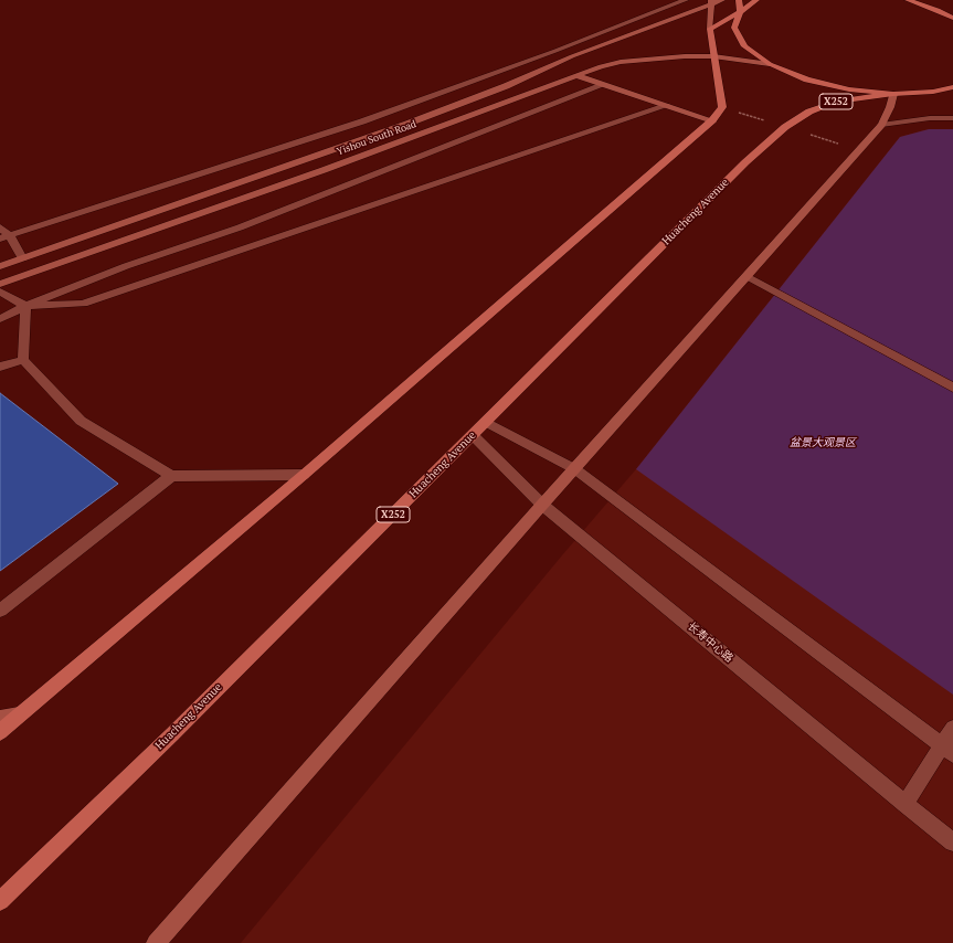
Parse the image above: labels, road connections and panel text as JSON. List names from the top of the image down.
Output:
{
  "streets": {
    "main road": ["X252", "Yishou South Road", "Huacheng Avenue"],
    "street": ["长寿中心路"]
  },
  "crossings": [
    ["Huacheng Avenue", "长寿中心路"]
  ],
  "parks": ["盆景大观景区"]
}
